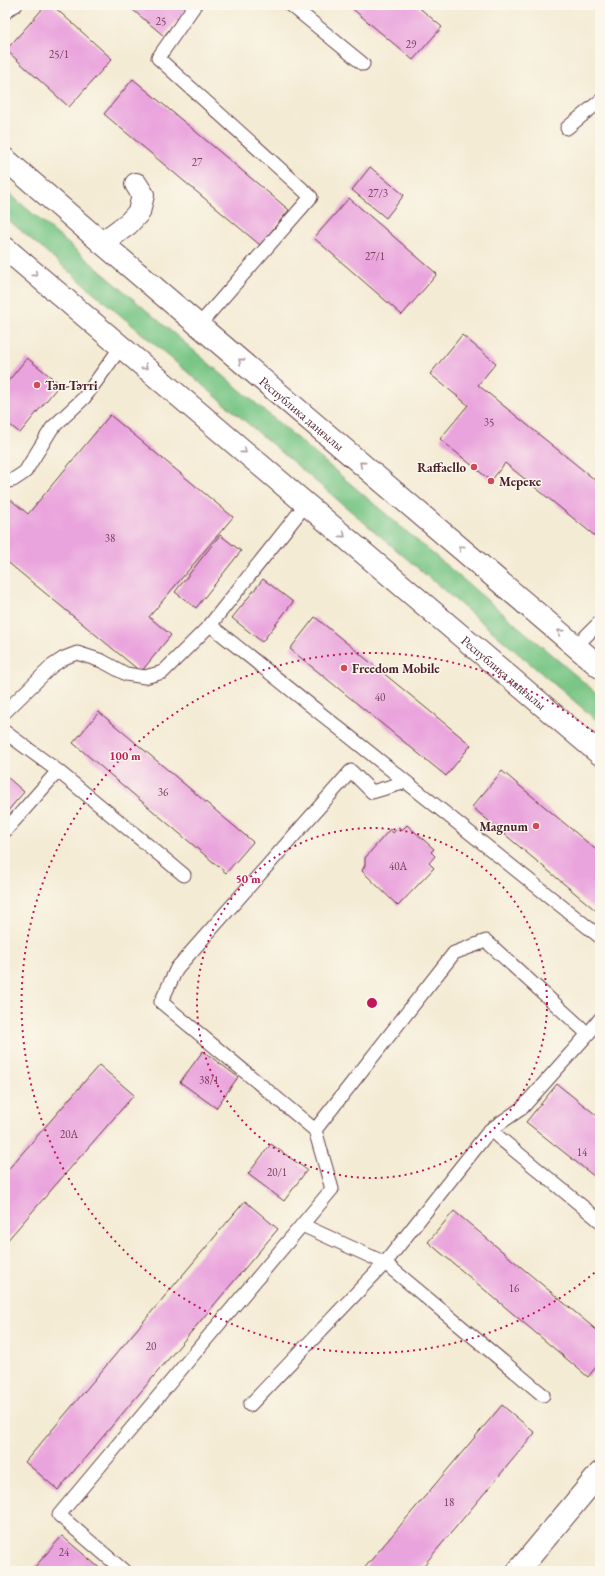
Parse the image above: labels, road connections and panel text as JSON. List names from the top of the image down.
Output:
{
  "streets": {
    "main road": ["Республика даңғылы"]
  },
  "places": [
    "Тәп-Тәтті",
    "Raffaello",
    "Мереке",
    "Freedom Mobile",
    "Magnum"
  ],
  "house_numbers": [
    "25",
    "29",
    "25/1",
    "27",
    "27/3",
    "27/1",
    "35",
    "38",
    "40",
    "36",
    "40А",
    "38/1",
    "20А",
    "14",
    "20/1",
    "16",
    "20",
    "18",
    "24"
  ],
  "rings": ["100 m", "50 m"]
}
